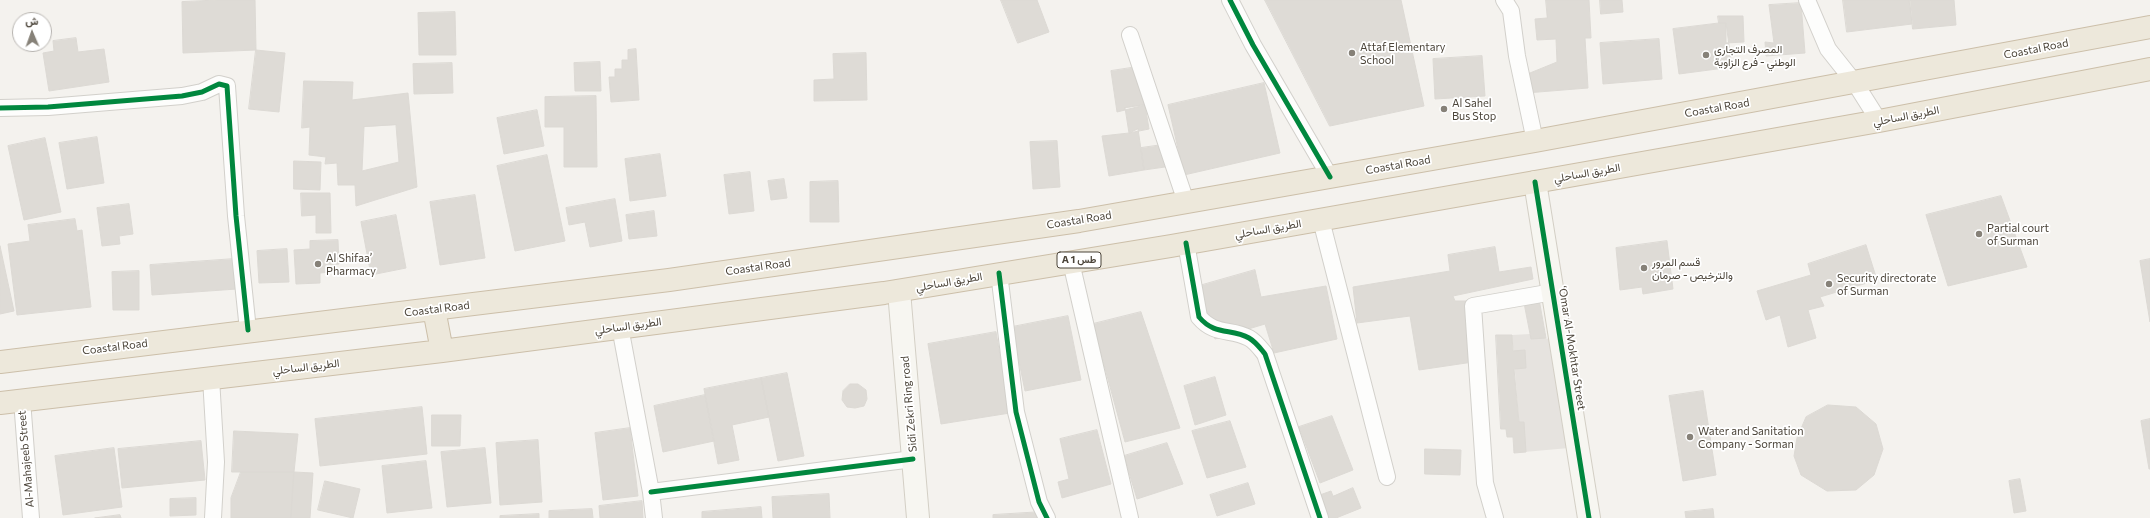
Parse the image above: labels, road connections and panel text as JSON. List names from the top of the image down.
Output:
{
  "streets": {
    "highway": ["Coastal Road", "الطريق الساحلي", "A 1 طس"],
    "street": ["‘Omar Al-Mokhtar Street", "Sidi Zekri Ring road", "Al-Mahajeeb Street"]
  },
  "crossings": [
    ["الطريق الساحلي", "‘Omar Al-Mokhtar Street"],
    ["الطريق الساحلي", "Sidi Zekri Ring road"],
    ["الطريق الساحلي", "Al-Mahajeeb Street"]
  ],
  "places": [
    "Attaf Elementary School",
    "المصرف التجاري الوطني - فرع الزاوية",
    "Al Sahel Bus Stop",
    "Partial court of Surman",
    "Al Shifaa’ Pharmacy",
    "قسم المرور والترخيص - صرمان",
    "Security directorate of Surman",
    "Water and Sanitation Company - Sorman"
  ],
  "north": "top"
}
